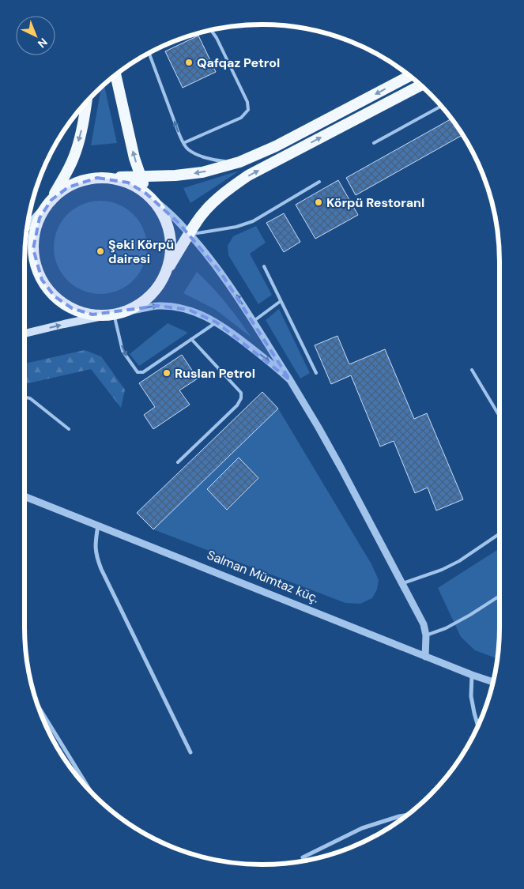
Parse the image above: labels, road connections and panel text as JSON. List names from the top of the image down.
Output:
{
  "streets": {
    "street": ["Salman Mümtaz küç."]
  },
  "places": [
    "Qafqaz Petrol",
    "Körpü Restoranl",
    "Şəki Körpü dairəsi",
    "Ruslan Petrol"
  ],
  "north": "bottom right"
}
